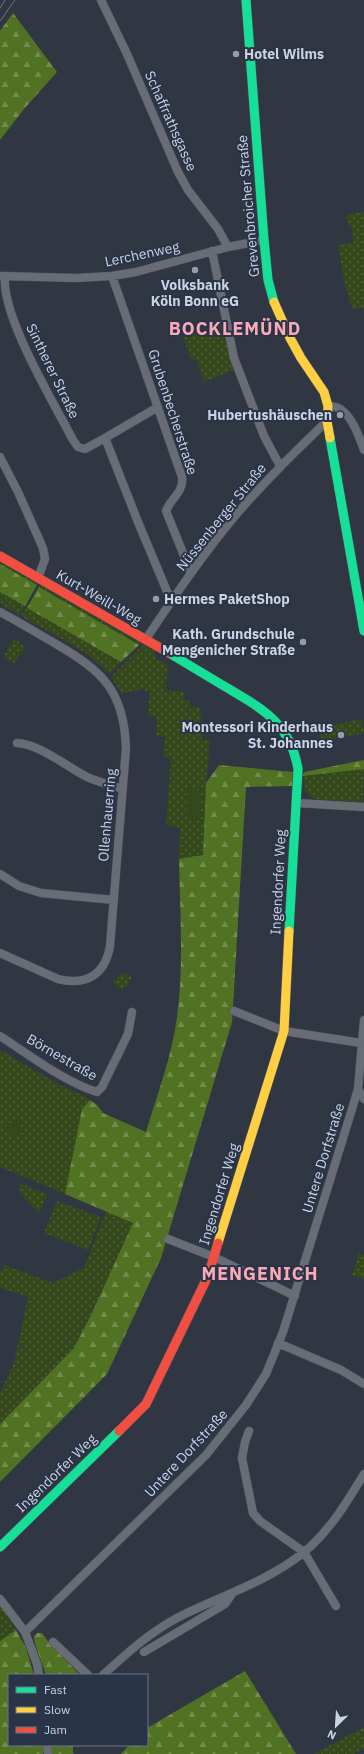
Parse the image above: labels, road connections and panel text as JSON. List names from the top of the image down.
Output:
{
  "streets": {
    "street": [
      "Schaffrathsgasse",
      "Grevenbroicher Straße",
      "Lerchenweg",
      "Sintherer Straße",
      "Grubenbecherstraße",
      "Nüssenberger Straße",
      "Kurt-Weill-Weg",
      "Ollenhauerring",
      "Ingendorfer Weg",
      "Börnestraße",
      "Untere Dorfstraße"
    ]
  },
  "crossings": [
    ["Schaffrathsgasse", "Lerchenweg"],
    ["Grevenbroicher Straße", "Lerchenweg"],
    ["Lerchenweg", "Sintherer Straße"],
    ["Lerchenweg", "Grubenbecherstraße"],
    ["Sintherer Straße", "Grubenbecherstraße"],
    ["Grubenbecherstraße", "Nüssenberger Straße"],
    ["Nüssenberger Straße", "Kurt-Weill-Weg"],
    ["Kurt-Weill-Weg", "Ingendorfer Weg"]
  ],
  "districts": ["BOCKLEMÜND", "MENGENICH"],
  "places": [
    "Hotel Wilms",
    "Volksbank Köln Bonn eG",
    "Hubertushäuschen",
    "Hermes PaketShop",
    "Kath. Grundschule Mengenicher Straße",
    "Montessori Kinderhaus St. Johannes"
  ],
  "legend": ["Fast", "Slow", "Jam"],
  "north": "bottom left"
}
